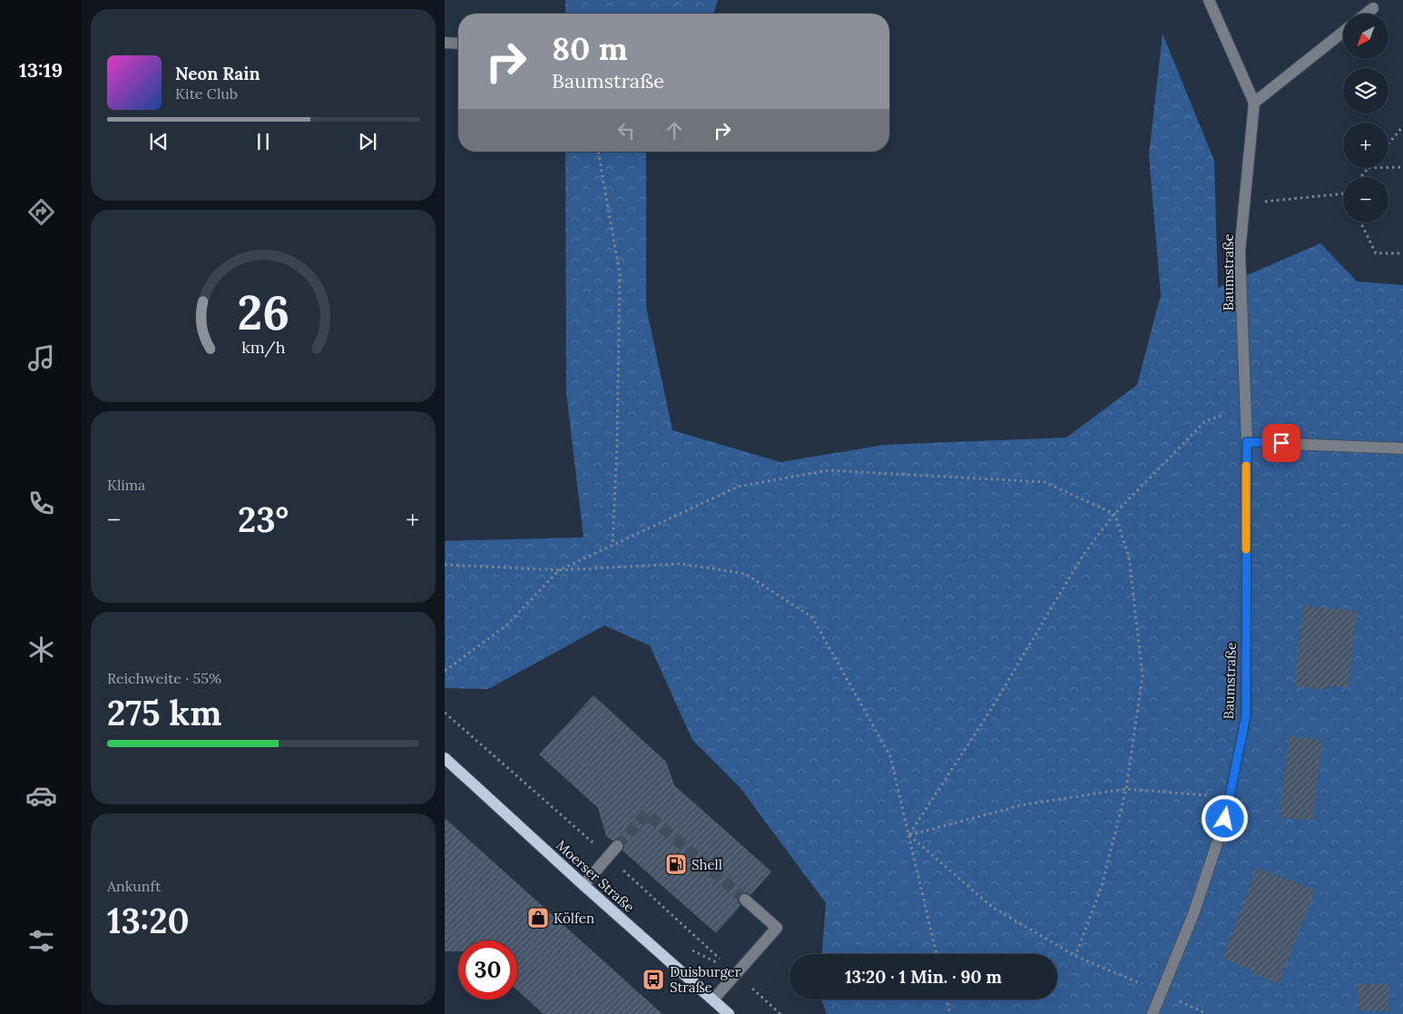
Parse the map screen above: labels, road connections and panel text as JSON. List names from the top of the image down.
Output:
{
  "streets": {
    "main road": ["Moerser Straße"],
    "street": ["Baumstraße"]
  },
  "places": {
    "fuel station": ["Shell"],
    "shop": ["Kölfen"],
    "bus stop": ["Duisburger Straße"]
  },
  "north": "bottom left",
  "page": {
    "tabs": "13:19",
    "map_buttons": ["+", "−"],
    "turn": ["80 m", "Baumstraße"],
    "song": ["Neon Rain", "Kite Club"],
    "tile": [
      "Klima",
      ["Reichweite · 55%", "275 km"],
      ["Ankunft", "13:20"]
    ],
    "heat": ["−", "23°", "+"],
    "limit": "30",
    "trip": "13:20 · 1 Min. · 90 m",
    "gauge": ["26", "km/h"]
  }
}
